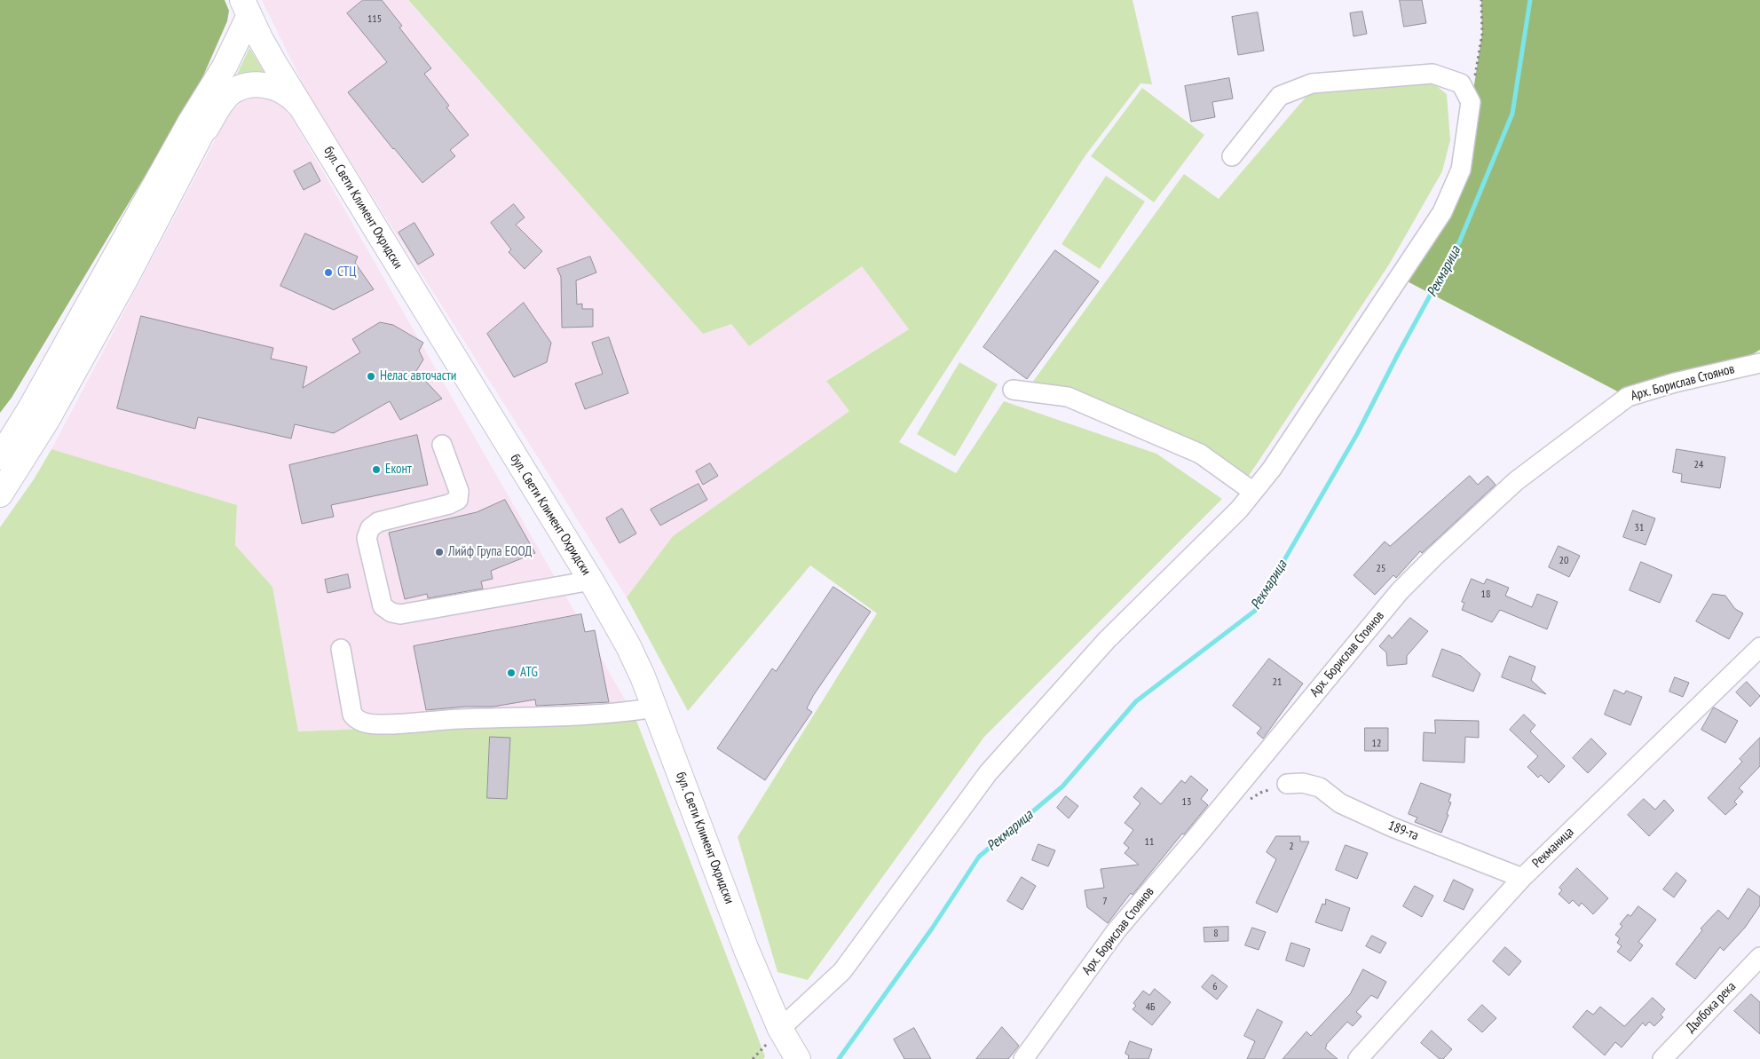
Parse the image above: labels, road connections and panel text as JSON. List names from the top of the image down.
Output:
{
  "streets": {
    "main road": ["бул. Свети Климент Охридски"],
    "street": [
      "Арх. Борислав Стоянов",
      "189-та",
      "Рекманица",
      "Дълбока река"
    ]
  },
  "crossings": [
    ["189-та", "Рекманица"]
  ],
  "water": ["Рекмарица"],
  "places": [
    "СТЦ",
    "Нелас авточасти",
    "Еконт",
    "Лийф Група ЕООД",
    "ATG"
  ],
  "house_numbers": [
    "115",
    "24",
    "31",
    "20",
    "25",
    "18",
    "21",
    "12",
    "13",
    "11",
    "2",
    "7",
    "8",
    "6",
    "4Б"
  ]
}
